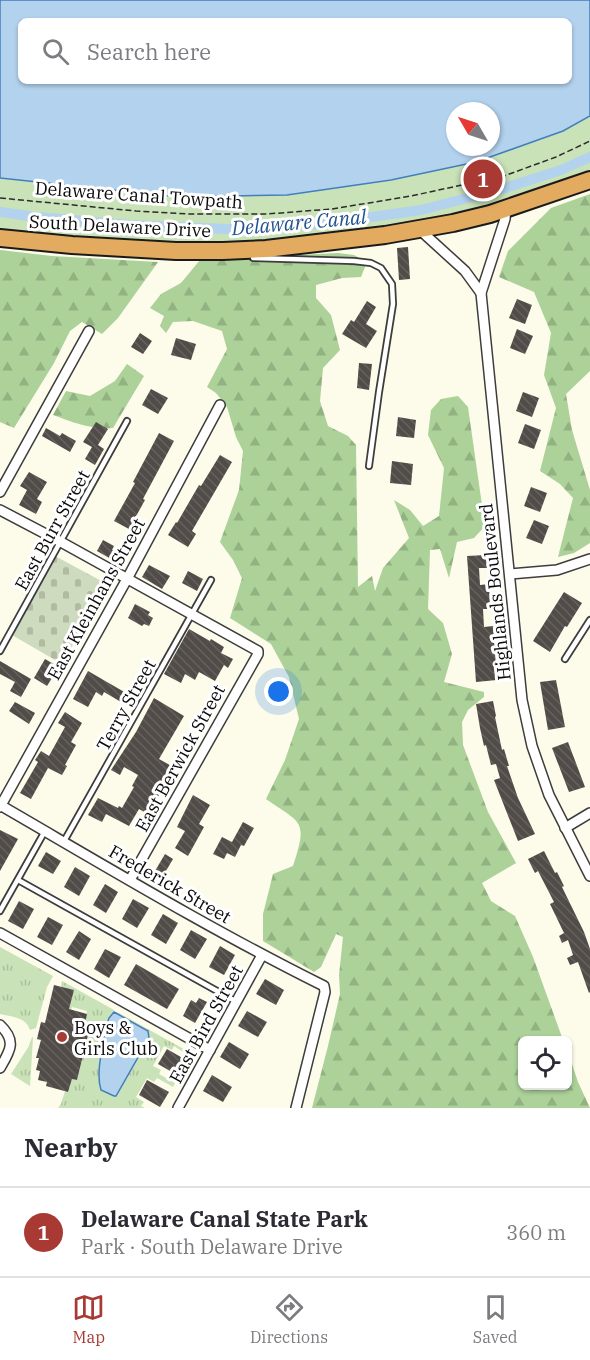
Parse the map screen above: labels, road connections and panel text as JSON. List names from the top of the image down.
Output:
{
  "streets": {
    "highway": ["South Delaware Drive"],
    "street": [
      "Highlands Boulevard",
      "East Kleinhans Street",
      "East Berwick Street",
      "Frederick Street",
      "East Bird Street"
    ],
    "lane": ["East Burr Street", "Terry Street"],
    "path": ["Delaware Canal Towpath"]
  },
  "crossings": [
    ["South Delaware Drive", "Highlands Boulevard"],
    ["East Kleinhans Street", "Frederick Street"],
    ["Terry Street", "East Berwick Street"],
    ["Terry Street", "Frederick Street"],
    ["East Berwick Street", "Frederick Street"],
    ["Frederick Street", "East Bird Street"]
  ],
  "water": ["Delaware Canal"],
  "places": ["Boys & Girls Club"],
  "north": "top left",
  "page": {
    "search": "Search here",
    "pins": "1",
    "heading": "Nearby",
    "list": [
      {
        "mark": "1",
        "name": "Delaware Canal State Park",
        "note": "Park · South Delaware Drive",
        "value": "360 m"
      }
    ],
    "nav": ["Map", "Directions", "Saved"]
  }
}
